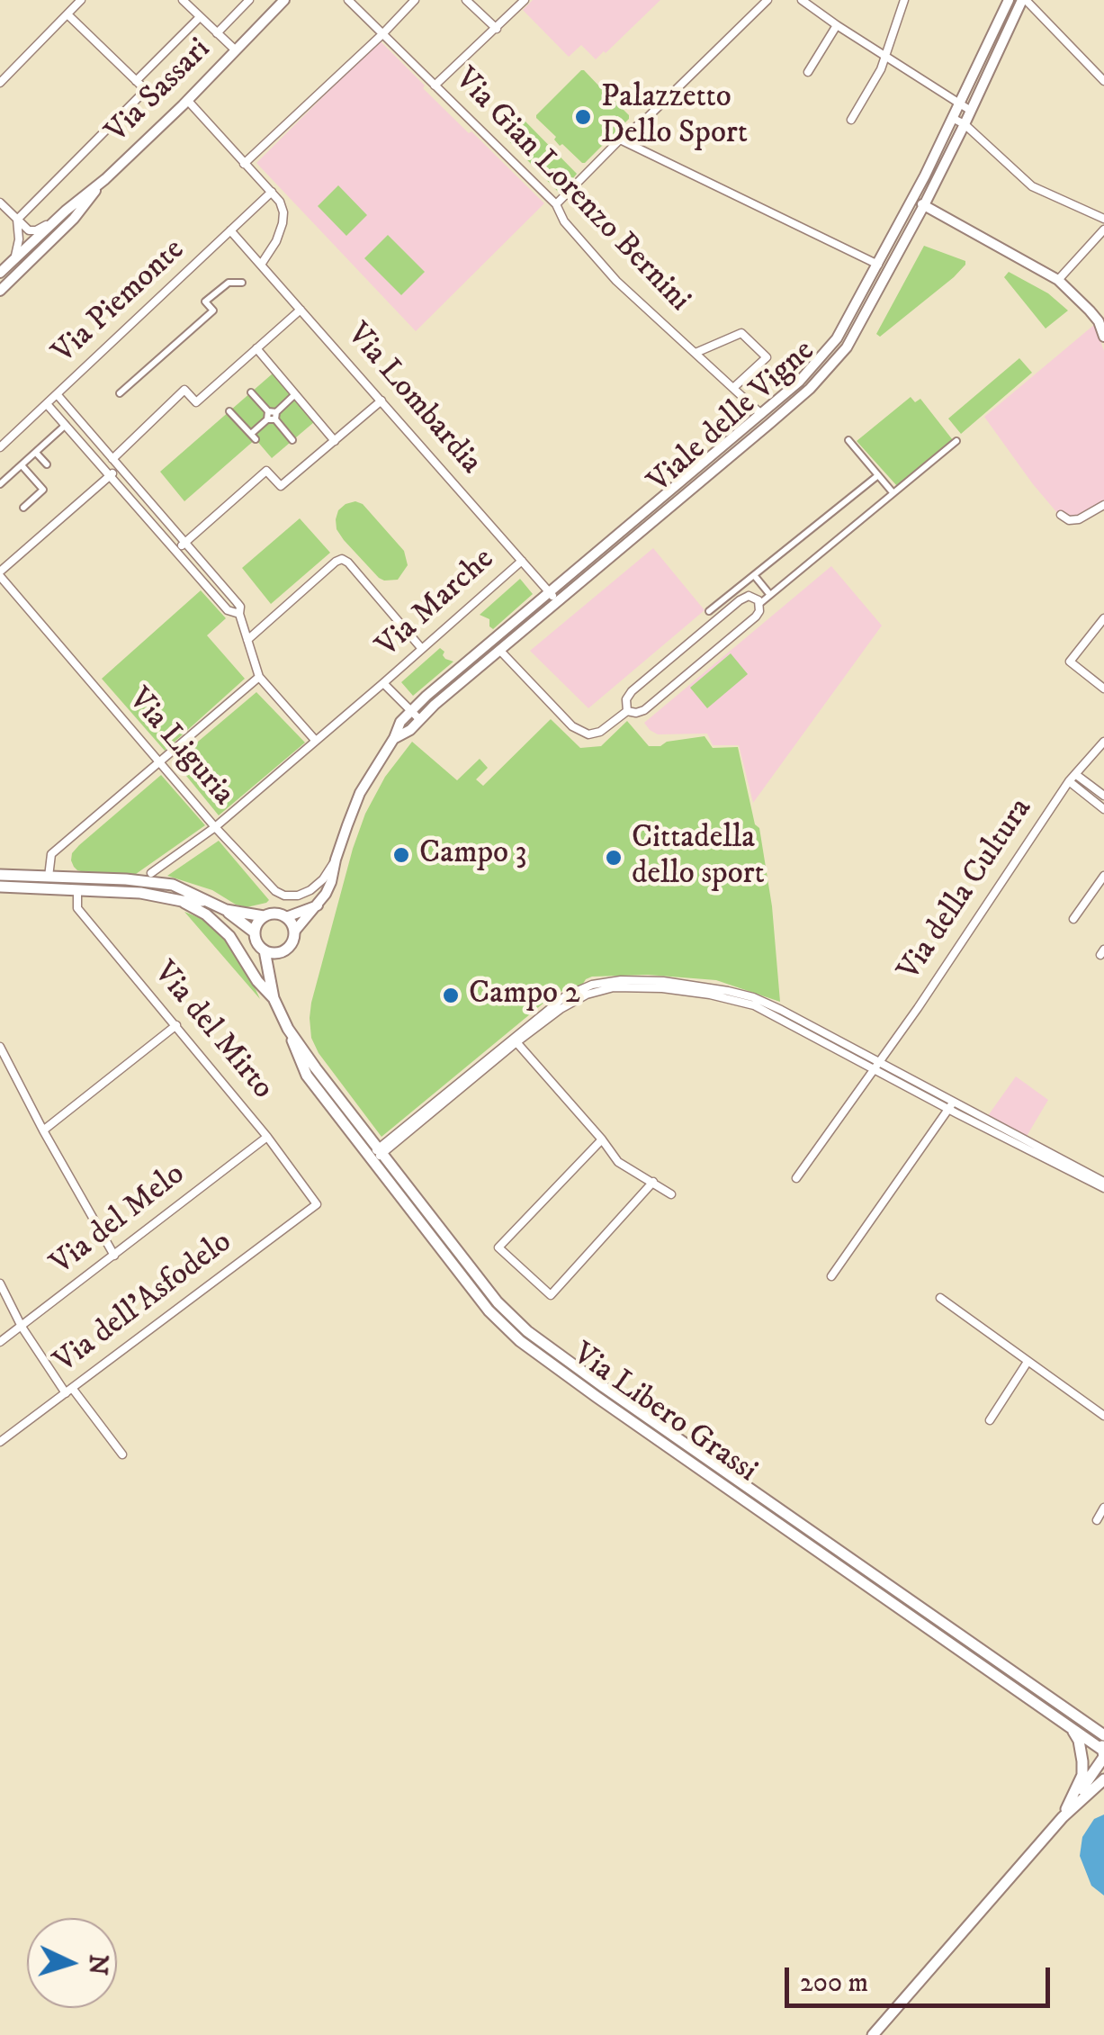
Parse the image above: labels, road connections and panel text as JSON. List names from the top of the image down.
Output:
{
  "streets": {
    "main road": ["Via Libero Grassi"],
    "street": [
      "Via Sassari",
      "Via Gian Lorenzo Bernini",
      "Via Piemonte",
      "Via Lombardia",
      "Viale delle Vigne",
      "Via Marche",
      "Via Liguria",
      "Via della Cultura",
      "Via del Mirto",
      "Via del Melo",
      "Via dell'Asfodelo"
    ]
  },
  "crossings": [
    ["Via Gian Lorenzo Bernini", "Viale delle Vigne"],
    ["Via Piemonte", "Via Lombardia"],
    ["Via Lombardia", "Viale delle Vigne"],
    ["Via Lombardia", "Via Marche"],
    ["Viale delle Vigne", "Via Marche"],
    ["Viale delle Vigne", "Via Liguria"],
    ["Via Marche", "Via Liguria"],
    ["Via del Mirto", "Via del Melo"],
    ["Via del Mirto", "Via dell'Asfodelo"]
  ],
  "places": [
    "Palazzetto Dello Sport",
    "Campo 3",
    "Cittadella dello sport",
    "Campo 2"
  ],
  "scale_bar": "200 m",
  "north": "right"
}
